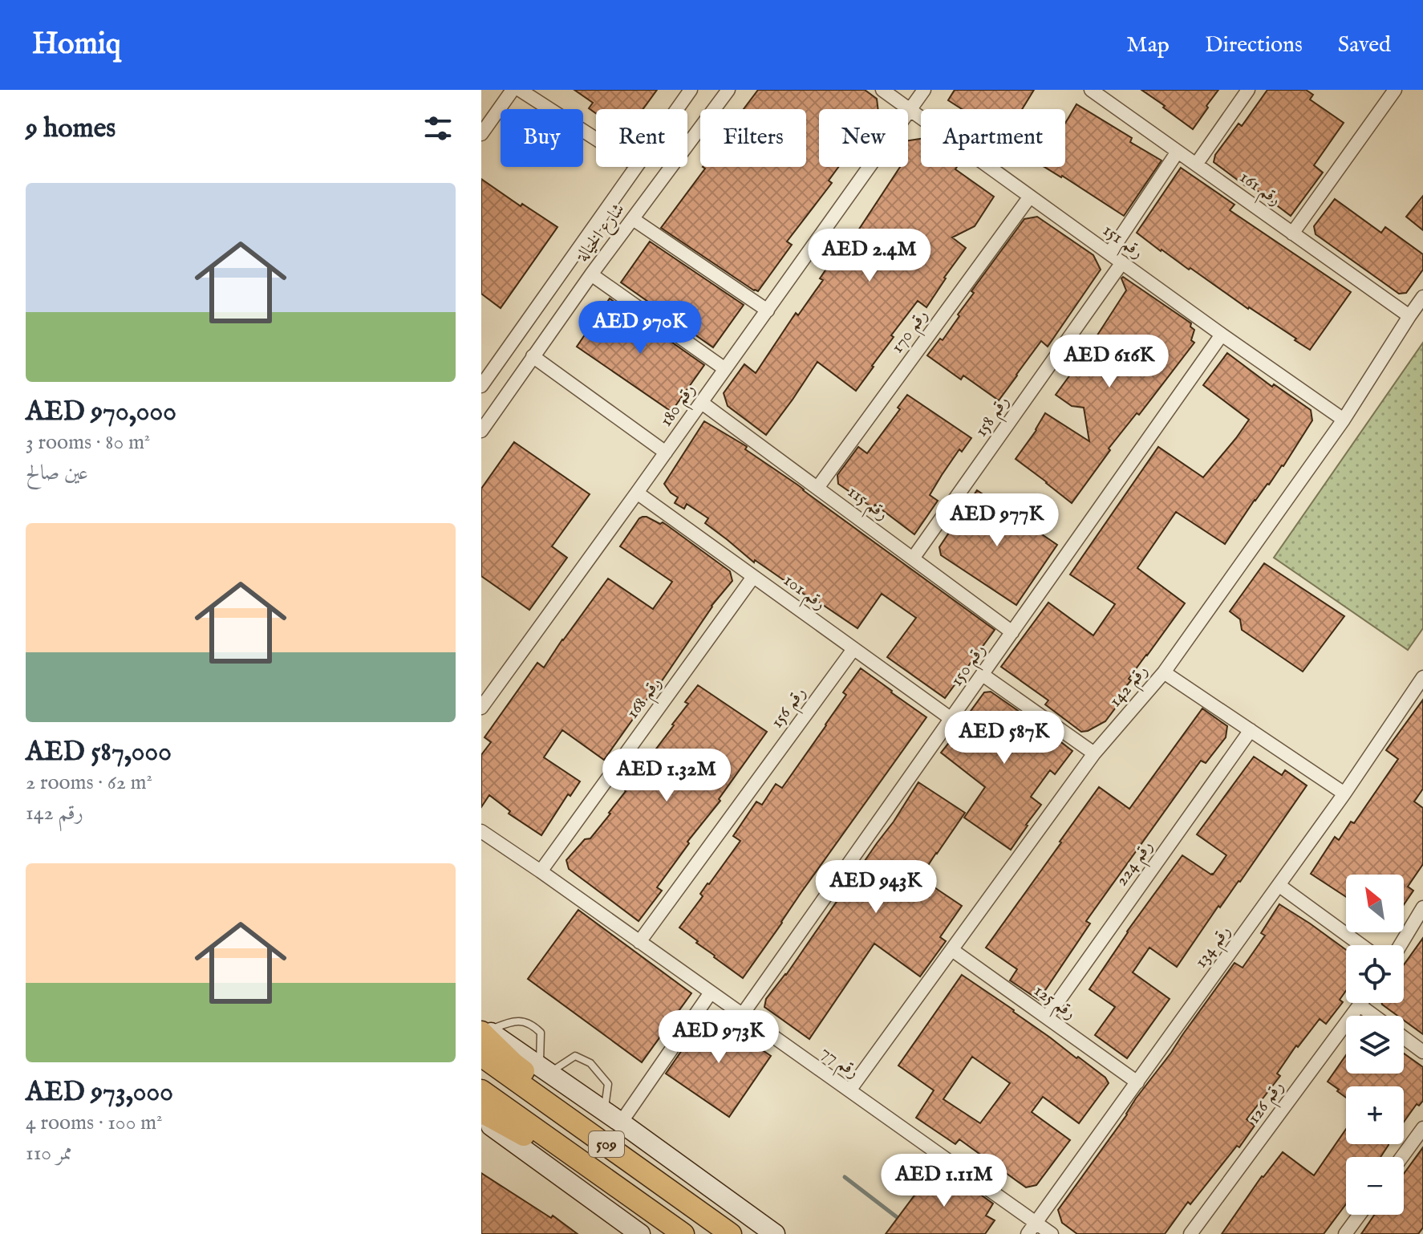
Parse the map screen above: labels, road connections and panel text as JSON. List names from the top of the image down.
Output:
{
  "streets": {
    "main road": ["509"],
    "street": [
      "رقم 161",
      "شارع الخيالة",
      "رقم 151",
      "رقم 170",
      "رقم 180",
      "رقم 158",
      "رقم 115",
      "رقم 101",
      "رقم 150",
      "رقم 142",
      "رقم 168",
      "رقم 156",
      "رقم 224",
      "رقم 134",
      "رقم 125",
      "رقم 77",
      "رقم 126"
    ]
  },
  "crossings": [
    ["رقم 161", "رقم 142"],
    ["رقم 151", "رقم 170"],
    ["رقم 151", "رقم 180"],
    ["رقم 151", "رقم 158"],
    ["رقم 151", "رقم 150"],
    ["رقم 151", "رقم 142"],
    ["رقم 170", "رقم 115"],
    ["رقم 180", "رقم 115"],
    ["رقم 180", "رقم 101"],
    ["رقم 158", "رقم 115"],
    ["رقم 115", "رقم 150"],
    ["رقم 101", "رقم 150"],
    ["رقم 101", "رقم 168"],
    ["رقم 101", "رقم 156"],
    ["رقم 150", "رقم 77"],
    ["رقم 142", "رقم 125"],
    ["رقم 142", "رقم 77"],
    ["رقم 168", "رقم 77"],
    ["رقم 156", "رقم 77"],
    ["رقم 224", "رقم 125"],
    ["رقم 134", "رقم 125"],
    ["رقم 134", "رقم 77"]
  ],
  "north": "top left",
  "page": {
    "header": "Homiq",
    "nav": ["Map", "Directions", "Saved"],
    "heading": "9 homes",
    "chip": [
      "Buy",
      "Rent",
      "Filters",
      "New",
      "Apartment"
    ],
    "list": [
      {
        "name": "AED 970,000",
        "note": "3 rooms · 80 m² · عين صالح"
      },
      {
        "name": "AED 587,000",
        "note": "2 rooms · 62 m² · رقم 142"
      },
      {
        "name": "AED 973,000",
        "note": "4 rooms · 100 m² · 110 ممر"
      }
    ],
    "price": [
      "AED 2.4M",
      "AED 970K",
      "AED 616K",
      "AED 977K",
      "AED 587K",
      "AED 1.32M",
      "AED 943K",
      "AED 973K",
      "AED 1.11M"
    ],
    "map_buttons": ["+", "−"]
  }
}
